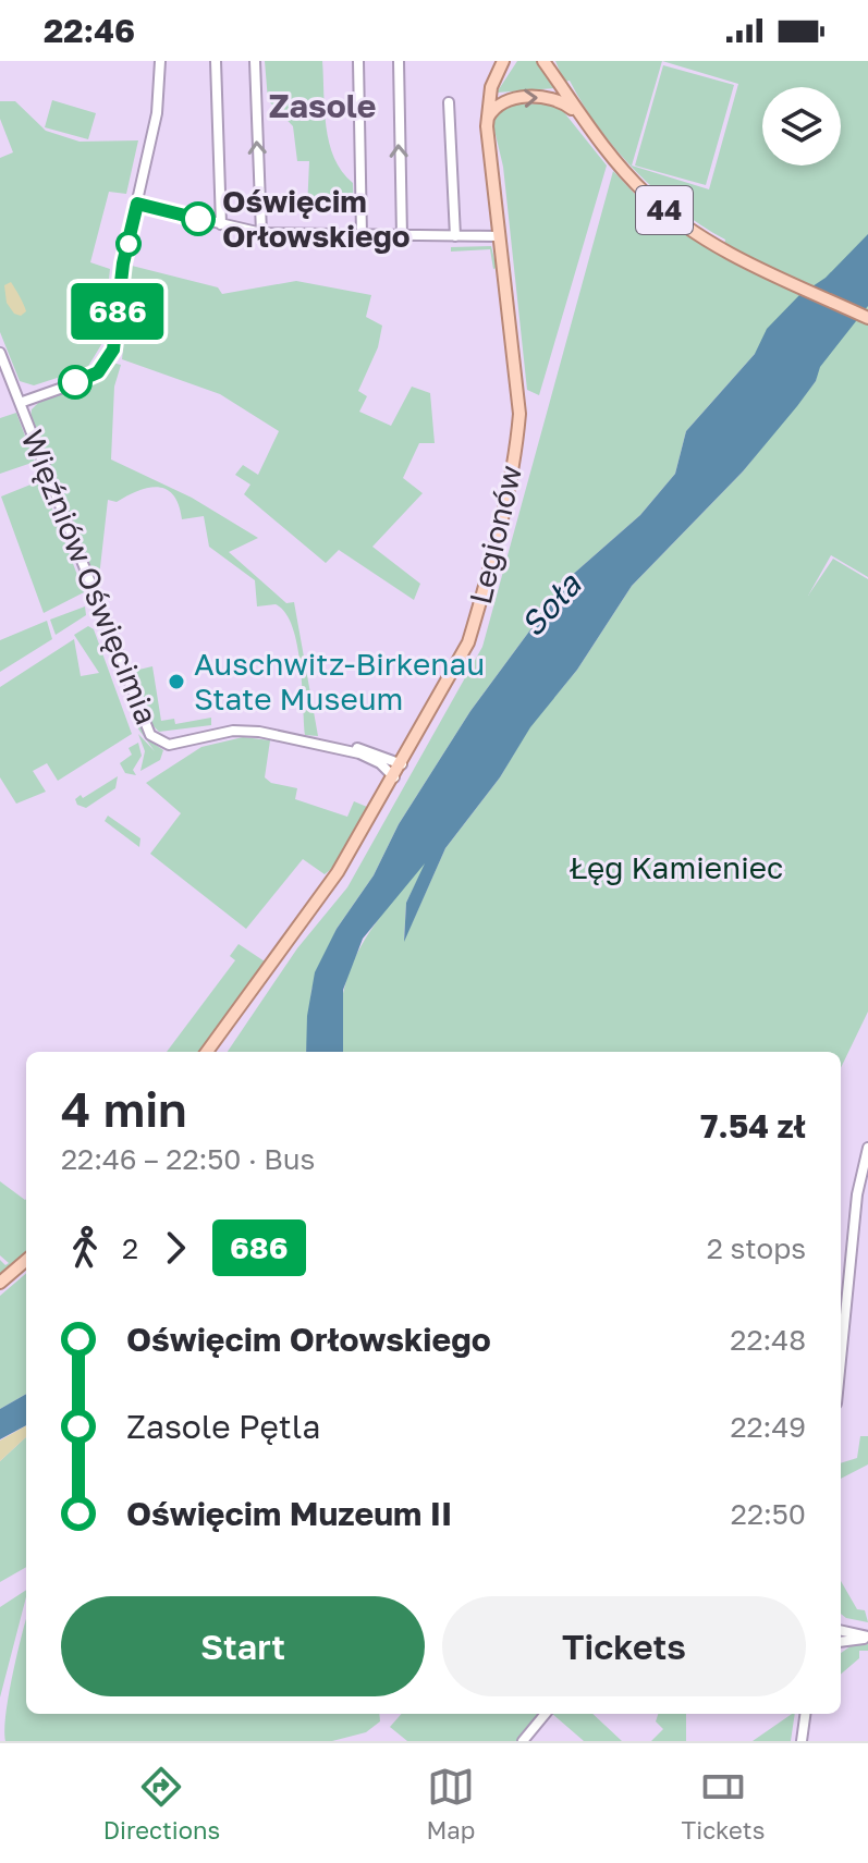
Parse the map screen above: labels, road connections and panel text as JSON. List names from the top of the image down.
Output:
{
  "streets": {
    "main road": ["44", "Legionów"],
    "street": ["Więźniów Oświęcimia"]
  },
  "crossings": [
    ["Legionów", "Więźniów Oświęcimia"]
  ],
  "districts": ["Zasole"],
  "water": ["Soła"],
  "parks": ["Łęg Kamieniec"],
  "places": ["Oświęcim Orłowskiego", "Auschwitz-Birkenau State Museum"],
  "lines": ["bus line 686"],
  "page": {
    "status": "22:46",
    "on_map": "686",
    "heading": ["4 min", "22:46 – 22:50 · Bus", "7.54 zł"],
    "legs": ["2", "686", "2 stops"],
    "list": [
      {
        "name": "Oświęcim Orłowskiego",
        "value": "22:48"
      },
      {
        "name": "Zasole Pętla",
        "value": "22:49"
      },
      {
        "name": "Oświęcim Muzeum II",
        "value": "22:50"
      }
    ],
    "buttons": ["Start", "Tickets"],
    "tabs": ["Directions", "Map", "Tickets"]
  }
}
